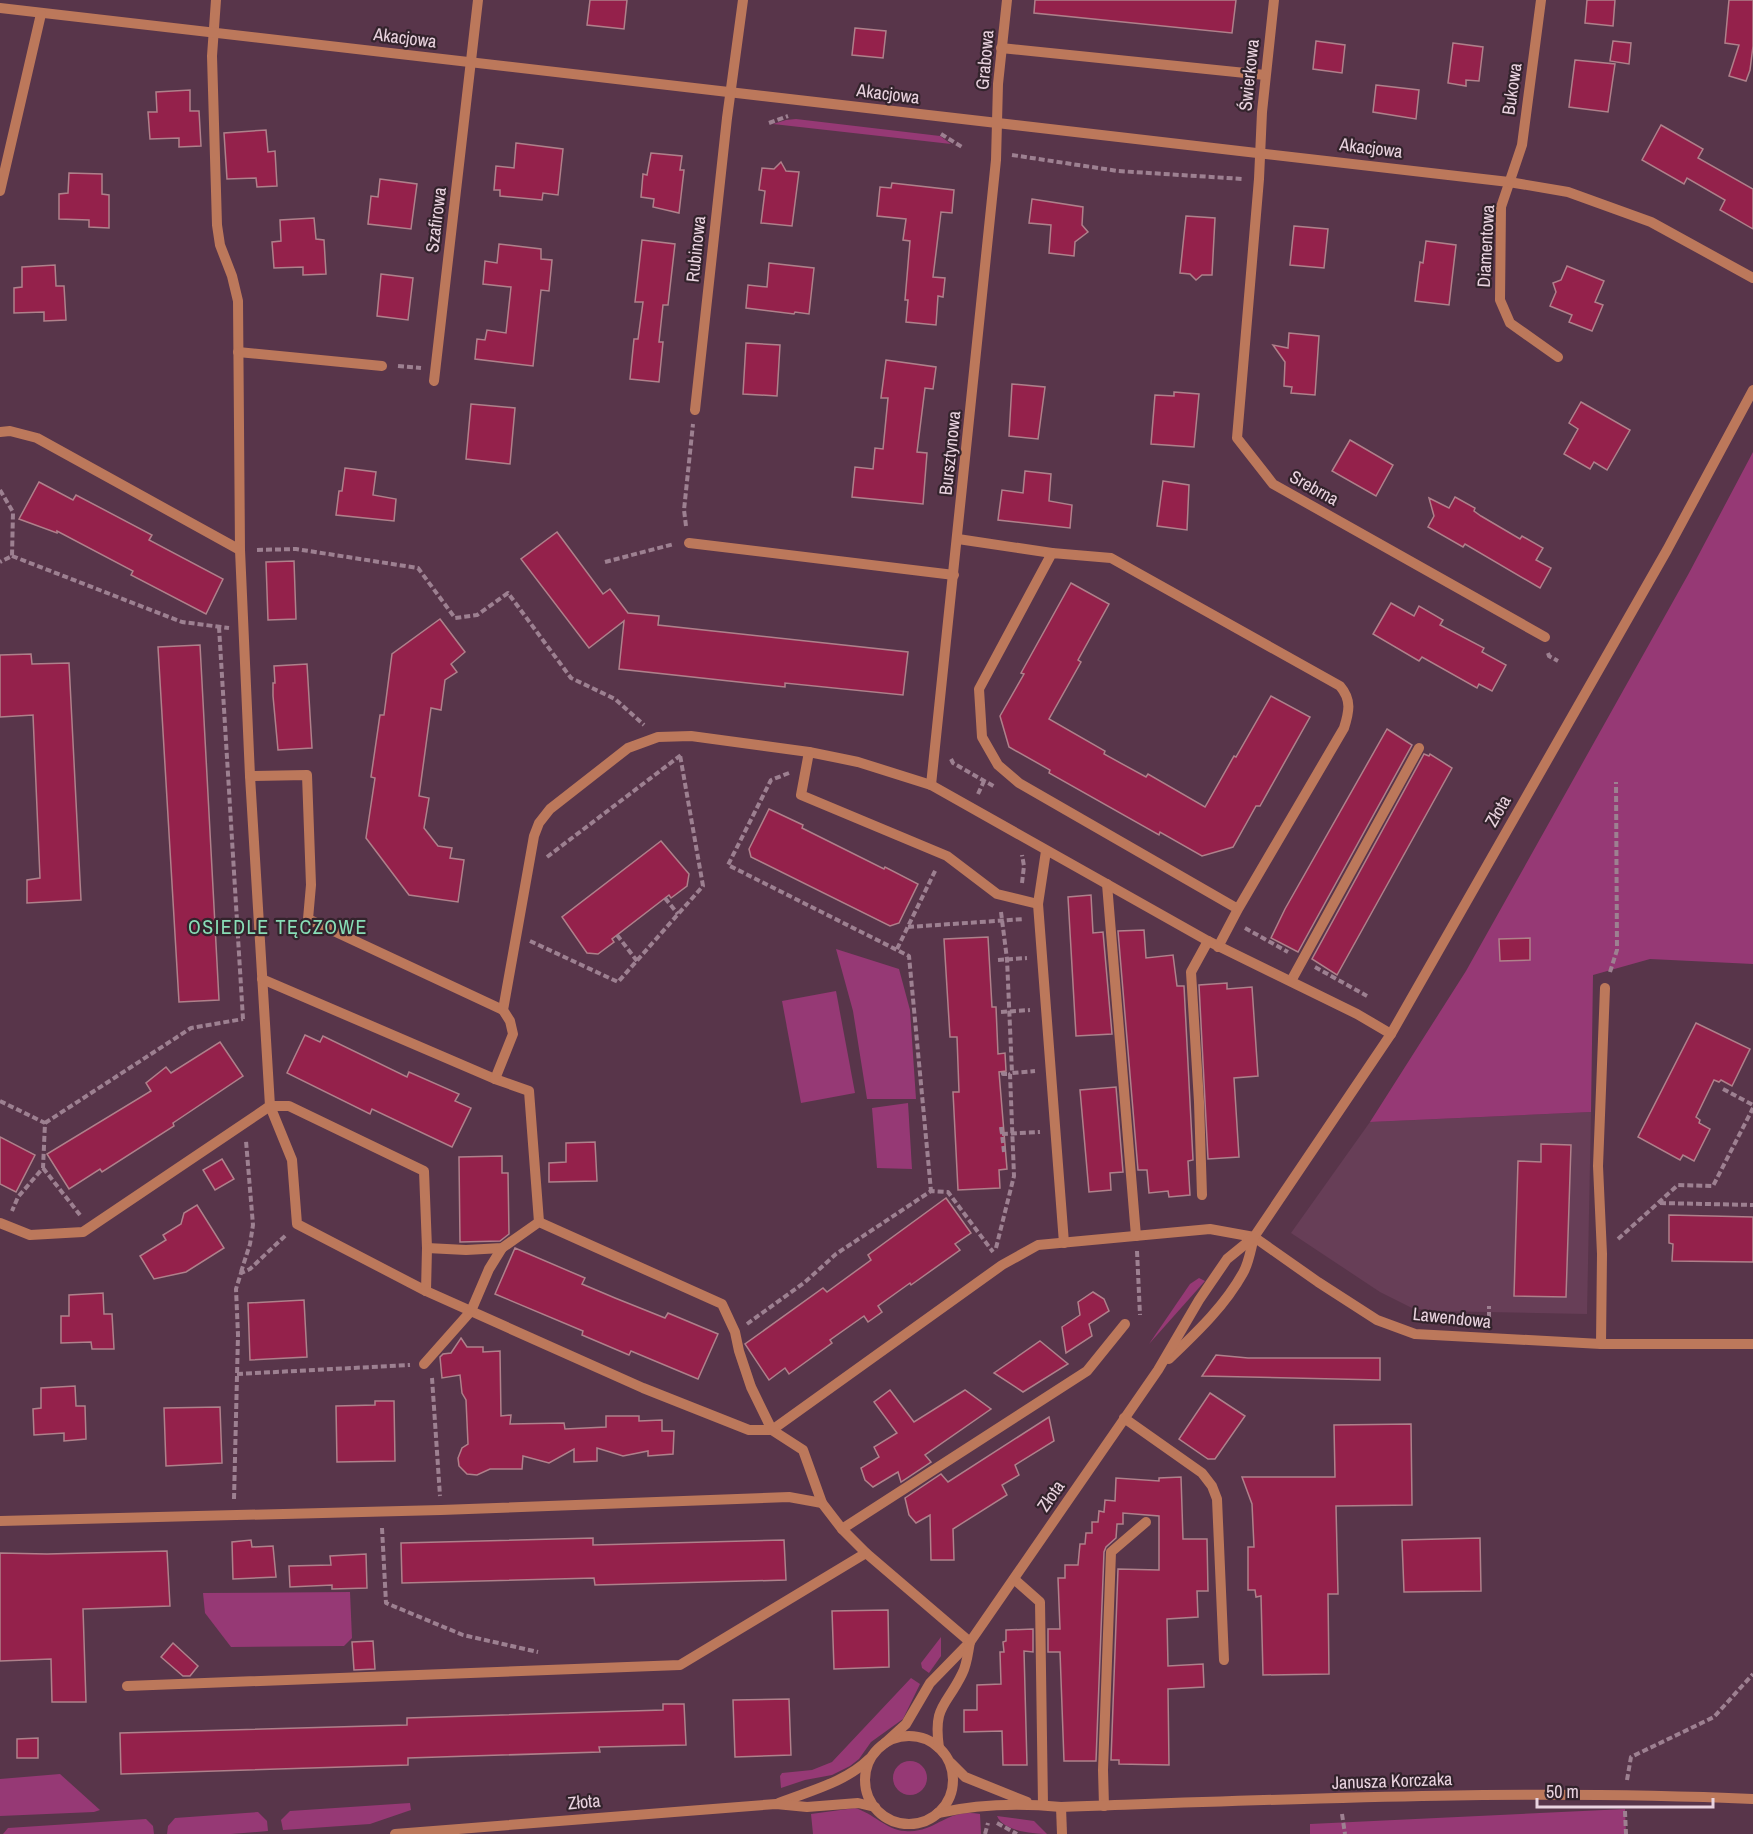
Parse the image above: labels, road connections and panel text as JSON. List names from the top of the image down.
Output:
{
  "streets": {
    "street": [
      "Akacjowa",
      "Grabowa",
      "Świerkowa",
      "Bukowa",
      "Szafirowa",
      "Diamentowa",
      "Rubinowa",
      "Bursztynowa",
      "Srebrna",
      "Złota",
      "Lawendowa",
      "Janusza Korczaka"
    ]
  },
  "crossings": [
    ["Akacjowa", "Grabowa"],
    ["Akacjowa", "Świerkowa"],
    ["Akacjowa", "Bukowa"],
    ["Akacjowa", "Szafirowa"],
    ["Akacjowa", "Diamentowa"],
    ["Akacjowa", "Rubinowa"],
    ["Akacjowa", "Bursztynowa"],
    ["Akacjowa", "Srebrna"],
    ["Grabowa", "Bursztynowa"],
    ["Świerkowa", "Srebrna"],
    ["Bukowa", "Diamentowa"],
    ["Złota", "Lawendowa"],
    ["Złota", "Janusza Korczaka"]
  ],
  "districts": ["OSIEDLE TĘCZOWE"],
  "scale_bar": "50 m"
}
